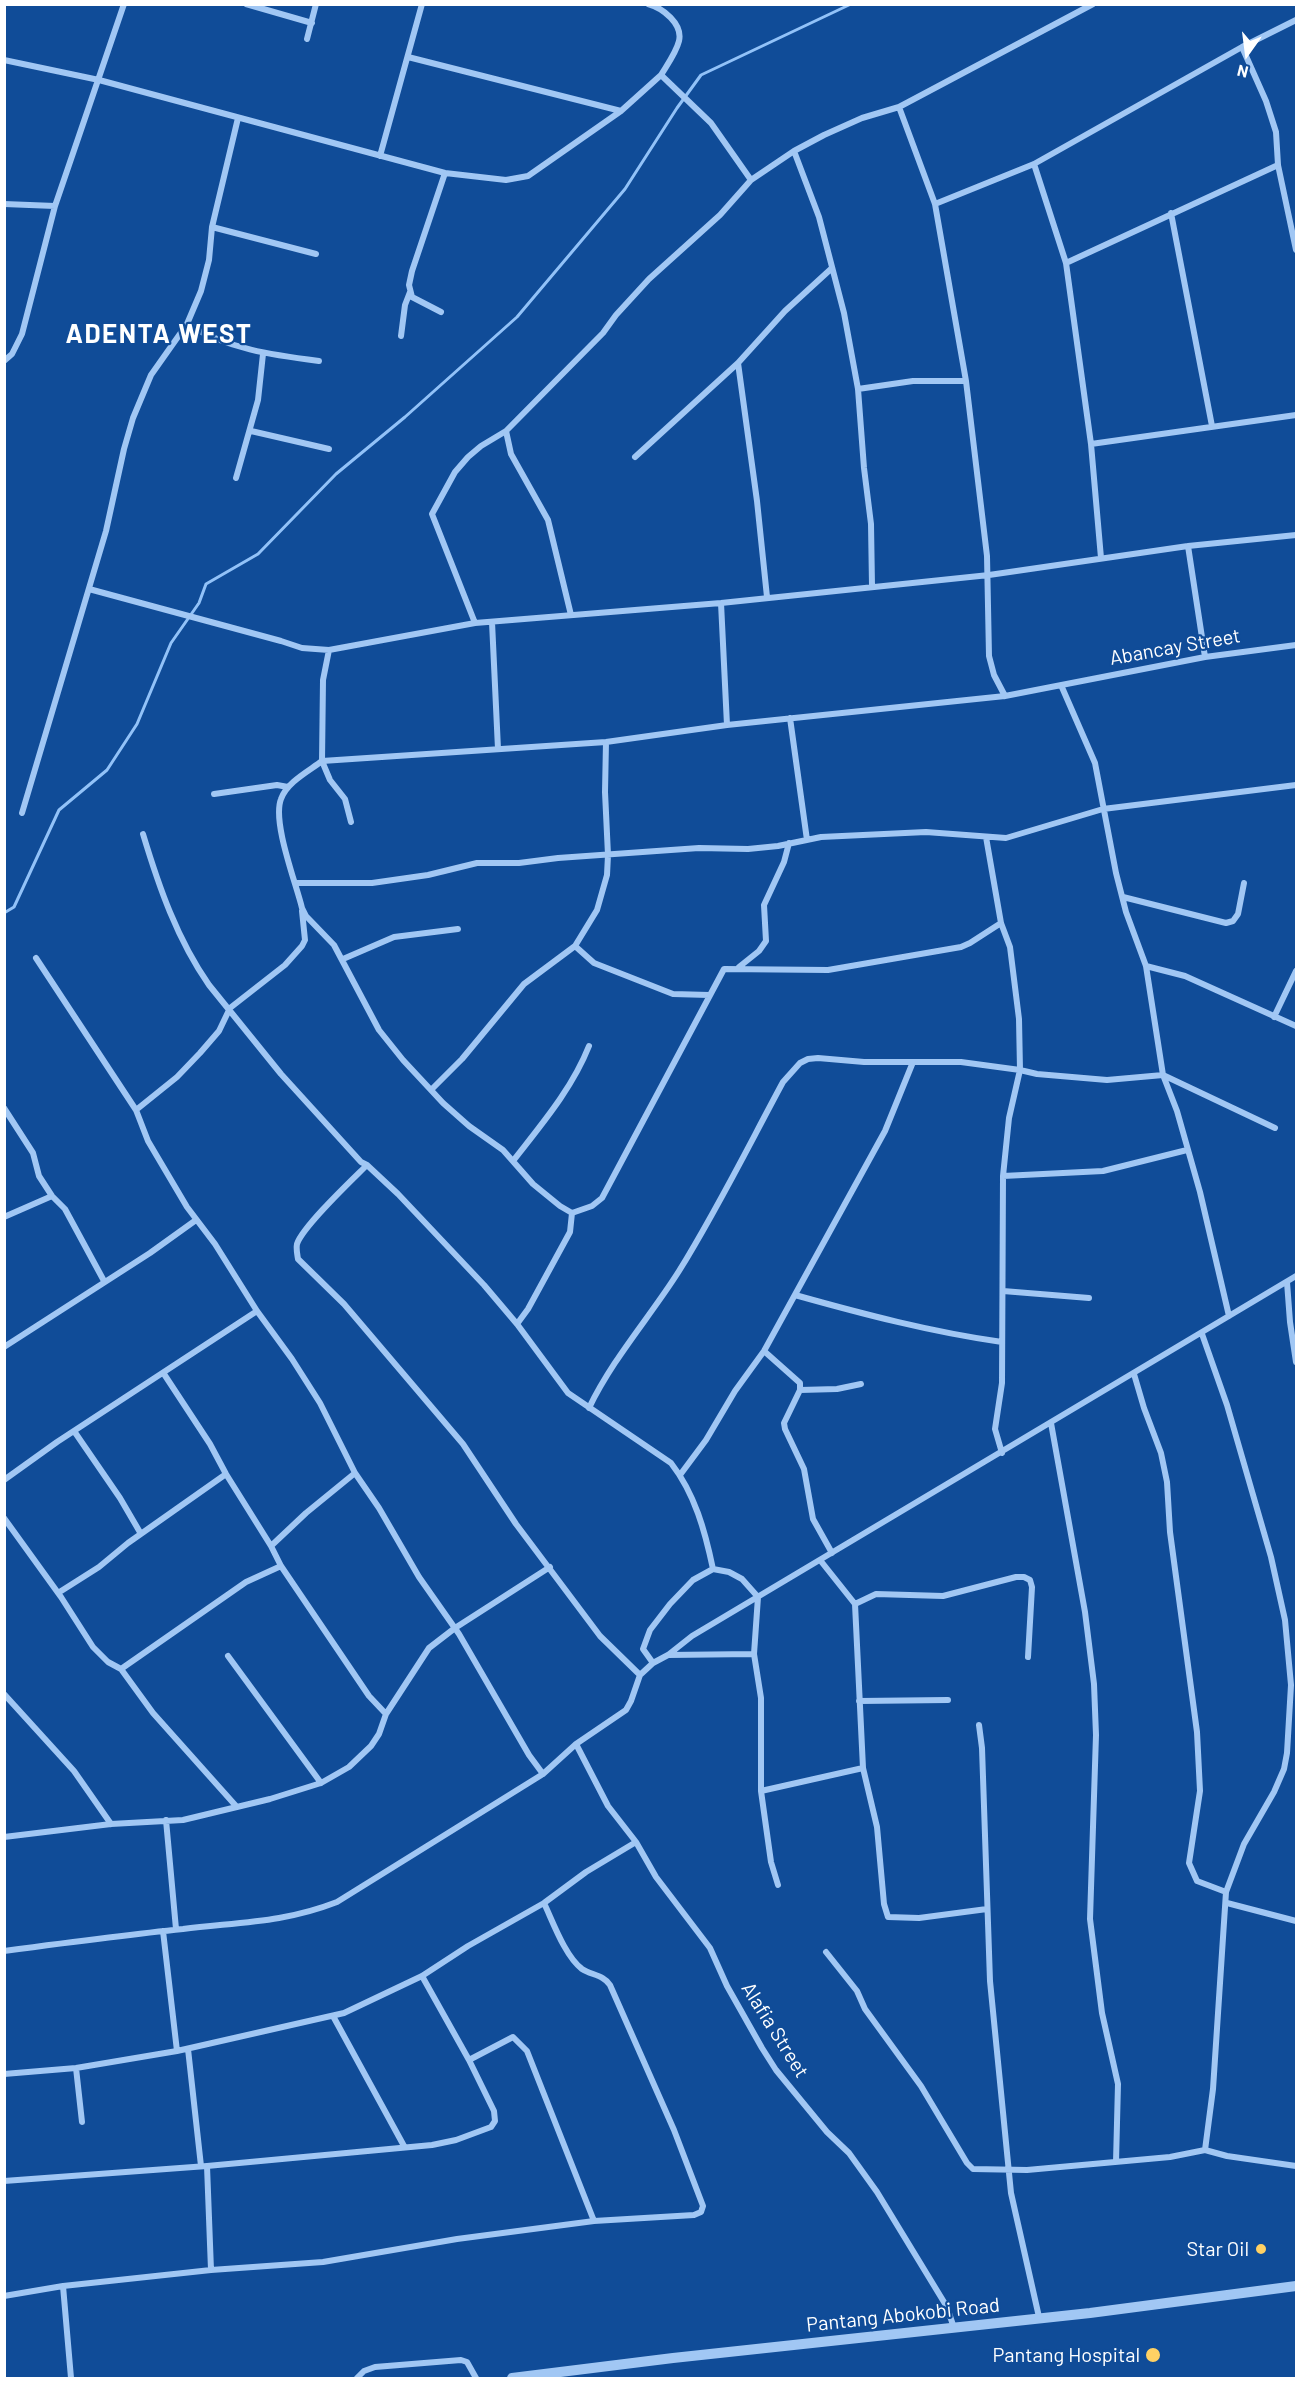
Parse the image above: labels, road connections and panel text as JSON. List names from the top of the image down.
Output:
{
  "streets": {
    "street": ["Abancay Street", "Alafia Street", "Pantang Abokobi Road"]
  },
  "crossings": [
    ["Alafia Street", "Pantang Abokobi Road"]
  ],
  "districts": ["ADENTA WEST"],
  "places": ["Star Oil", "Pantang Hospital"],
  "north": "bottom"
}
